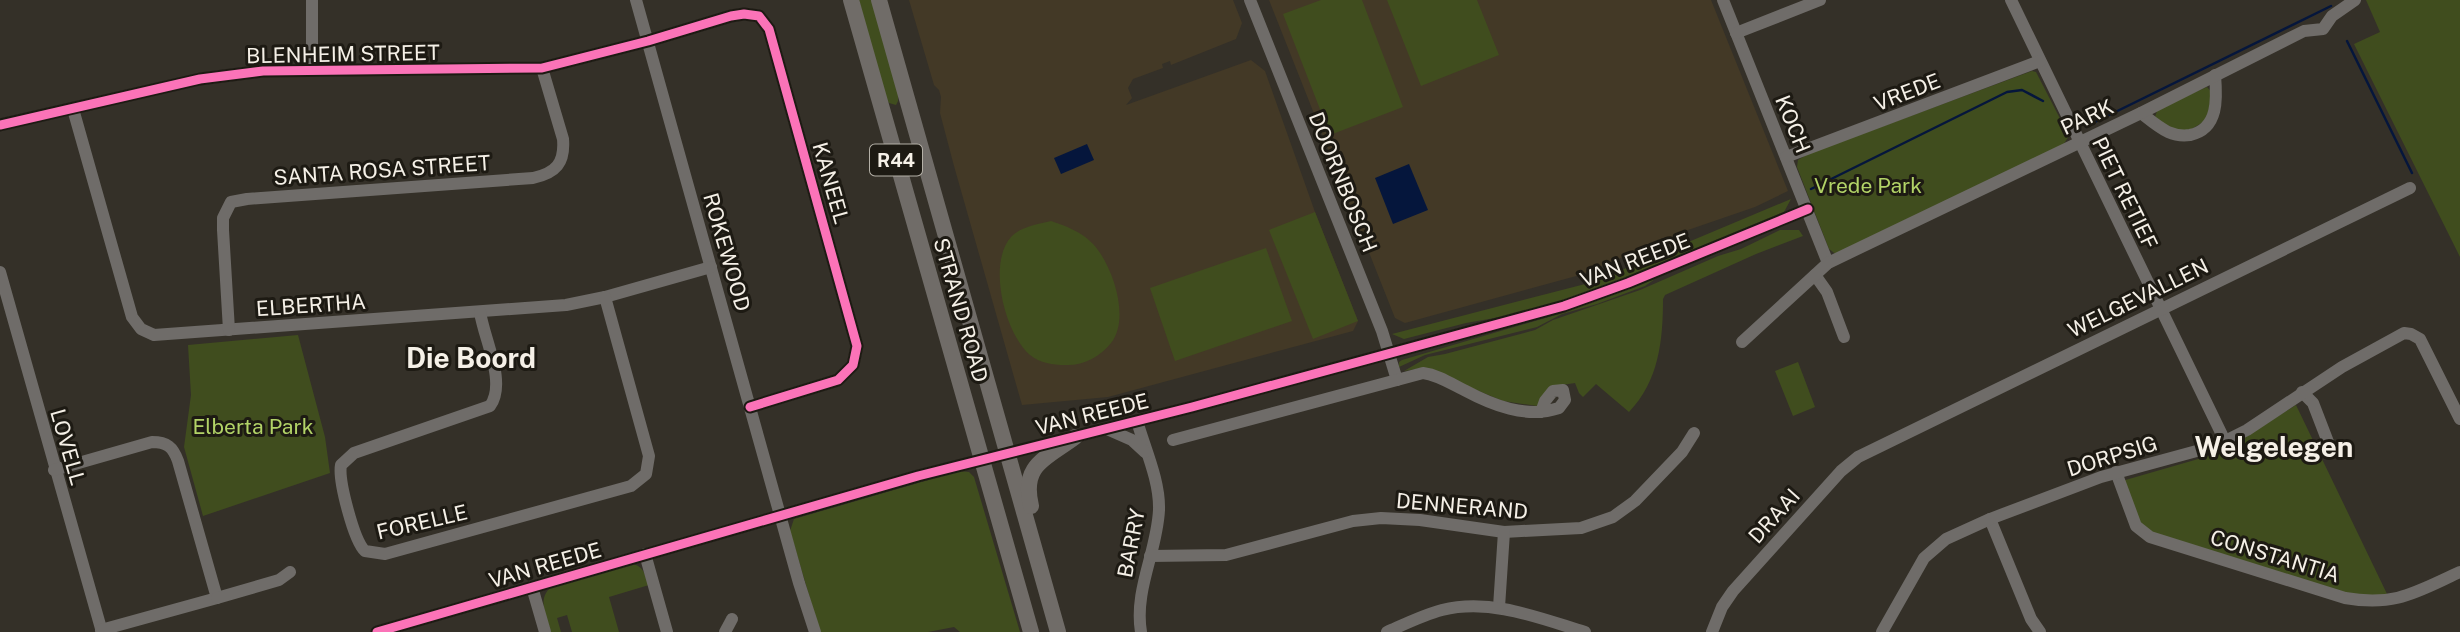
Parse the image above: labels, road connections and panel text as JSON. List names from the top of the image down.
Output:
{
  "streets": {
    "main road": ["R44", "STRAND ROAD"],
    "street": [
      "BLENHEIM STREET",
      "VREDE",
      "PARK",
      "KOCH",
      "SANTA ROSA STREET",
      "DOORNBOSCH",
      "KANEEL",
      "PIET RETIEF",
      "ROKEWOOD",
      "VAN REEDE",
      "WELGEVALLEN",
      "ELBERTHA",
      "LOVELL",
      "DORPSIG",
      "DENNERAND",
      "DRAAI",
      "FORELLE",
      "BARRY",
      "CONSTANTIA"
    ]
  },
  "crossings": [
    ["BLENHEIM STREET", "SANTA ROSA STREET"],
    ["BLENHEIM STREET", "KANEEL"],
    ["BLENHEIM STREET", "ROKEWOOD"],
    ["BLENHEIM STREET", "ELBERTHA"],
    ["VREDE", "KOCH"],
    ["VREDE", "PIET RETIEF"],
    ["PARK", "KOCH"],
    ["PARK", "PIET RETIEF"],
    ["KOCH", "VAN REEDE"],
    ["SANTA ROSA STREET", "ELBERTHA"],
    ["DOORNBOSCH", "VAN REEDE"],
    ["KANEEL", "ROKEWOOD"],
    ["PIET RETIEF", "WELGEVALLEN"],
    ["PIET RETIEF", "DORPSIG"],
    ["ROKEWOOD", "VAN REEDE"],
    ["ROKEWOOD", "ELBERTHA"],
    ["VAN REEDE", "STRAND ROAD"],
    ["VAN REEDE", "BARRY"],
    ["WELGEVALLEN", "DRAAI"],
    ["ELBERTHA", "FORELLE"],
    ["DORPSIG", "CONSTANTIA"],
    ["DENNERAND", "BARRY"]
  ],
  "districts": ["Die Boord", "Welgelegen"],
  "parks": ["Vrede Park", "Elberta Park"]
}
